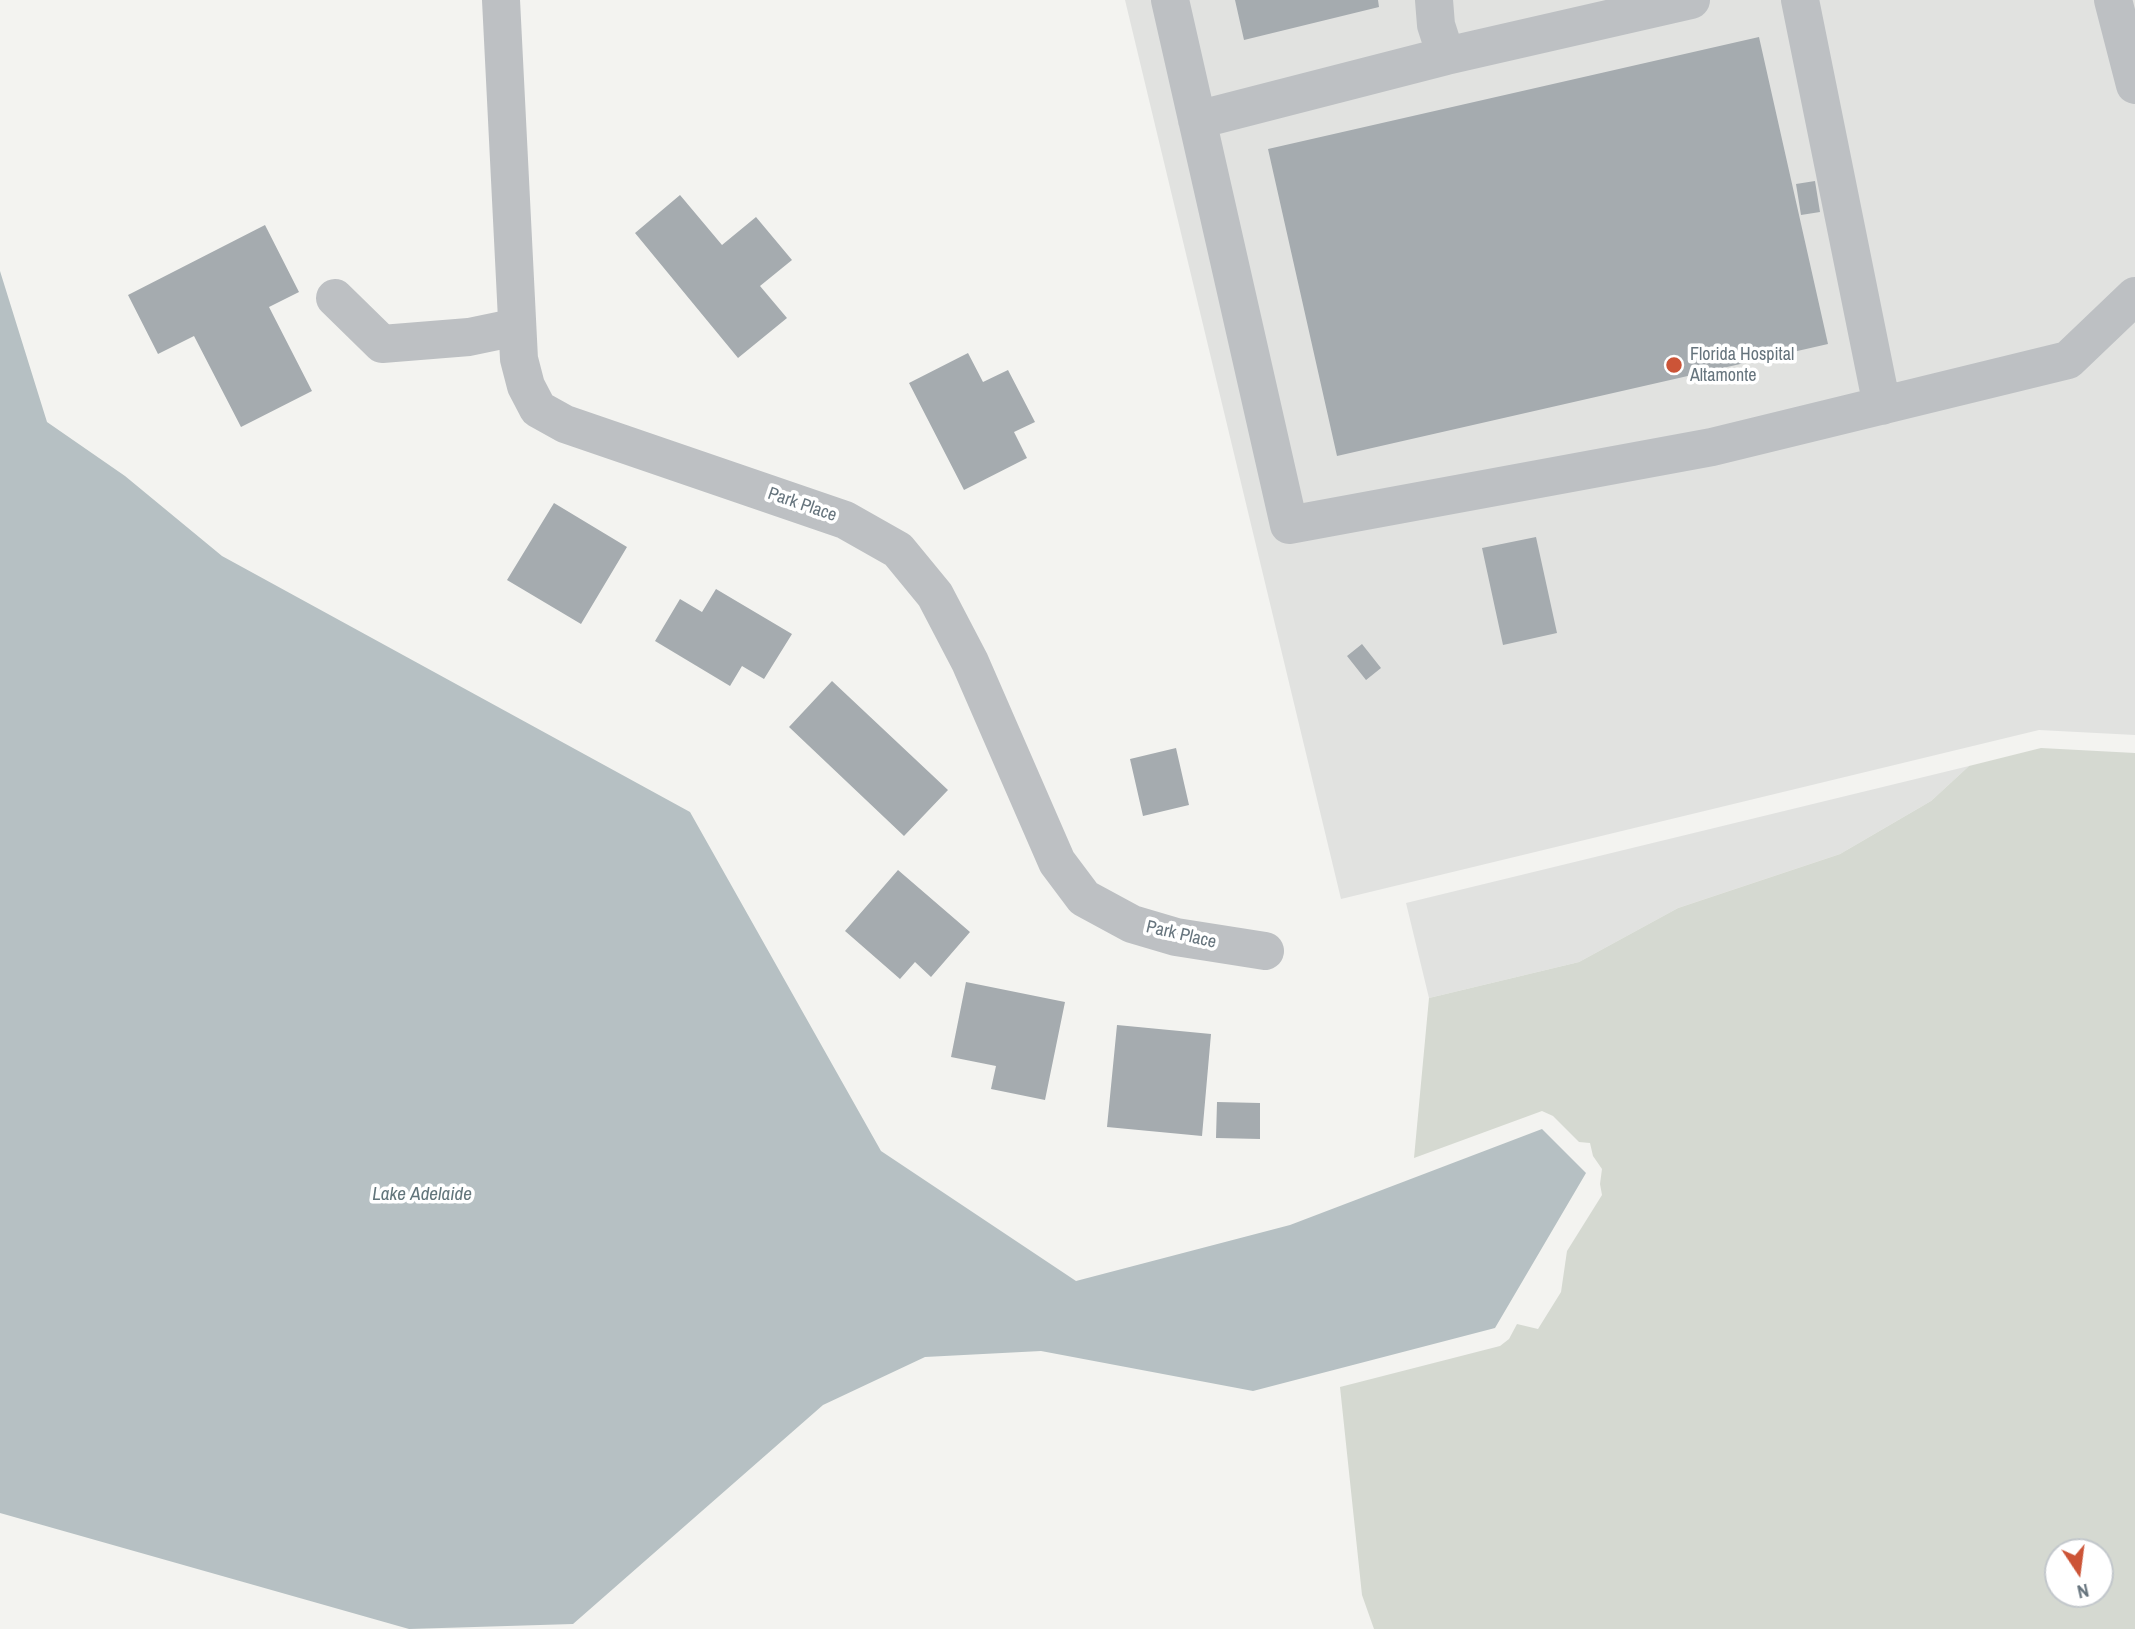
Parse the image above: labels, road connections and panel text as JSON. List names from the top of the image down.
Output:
{
  "streets": {
    "street": ["Park Place"]
  },
  "water": ["Lake Adelaide"],
  "places": ["Florida Hospital Altamonte"],
  "north": "bottom"
}
